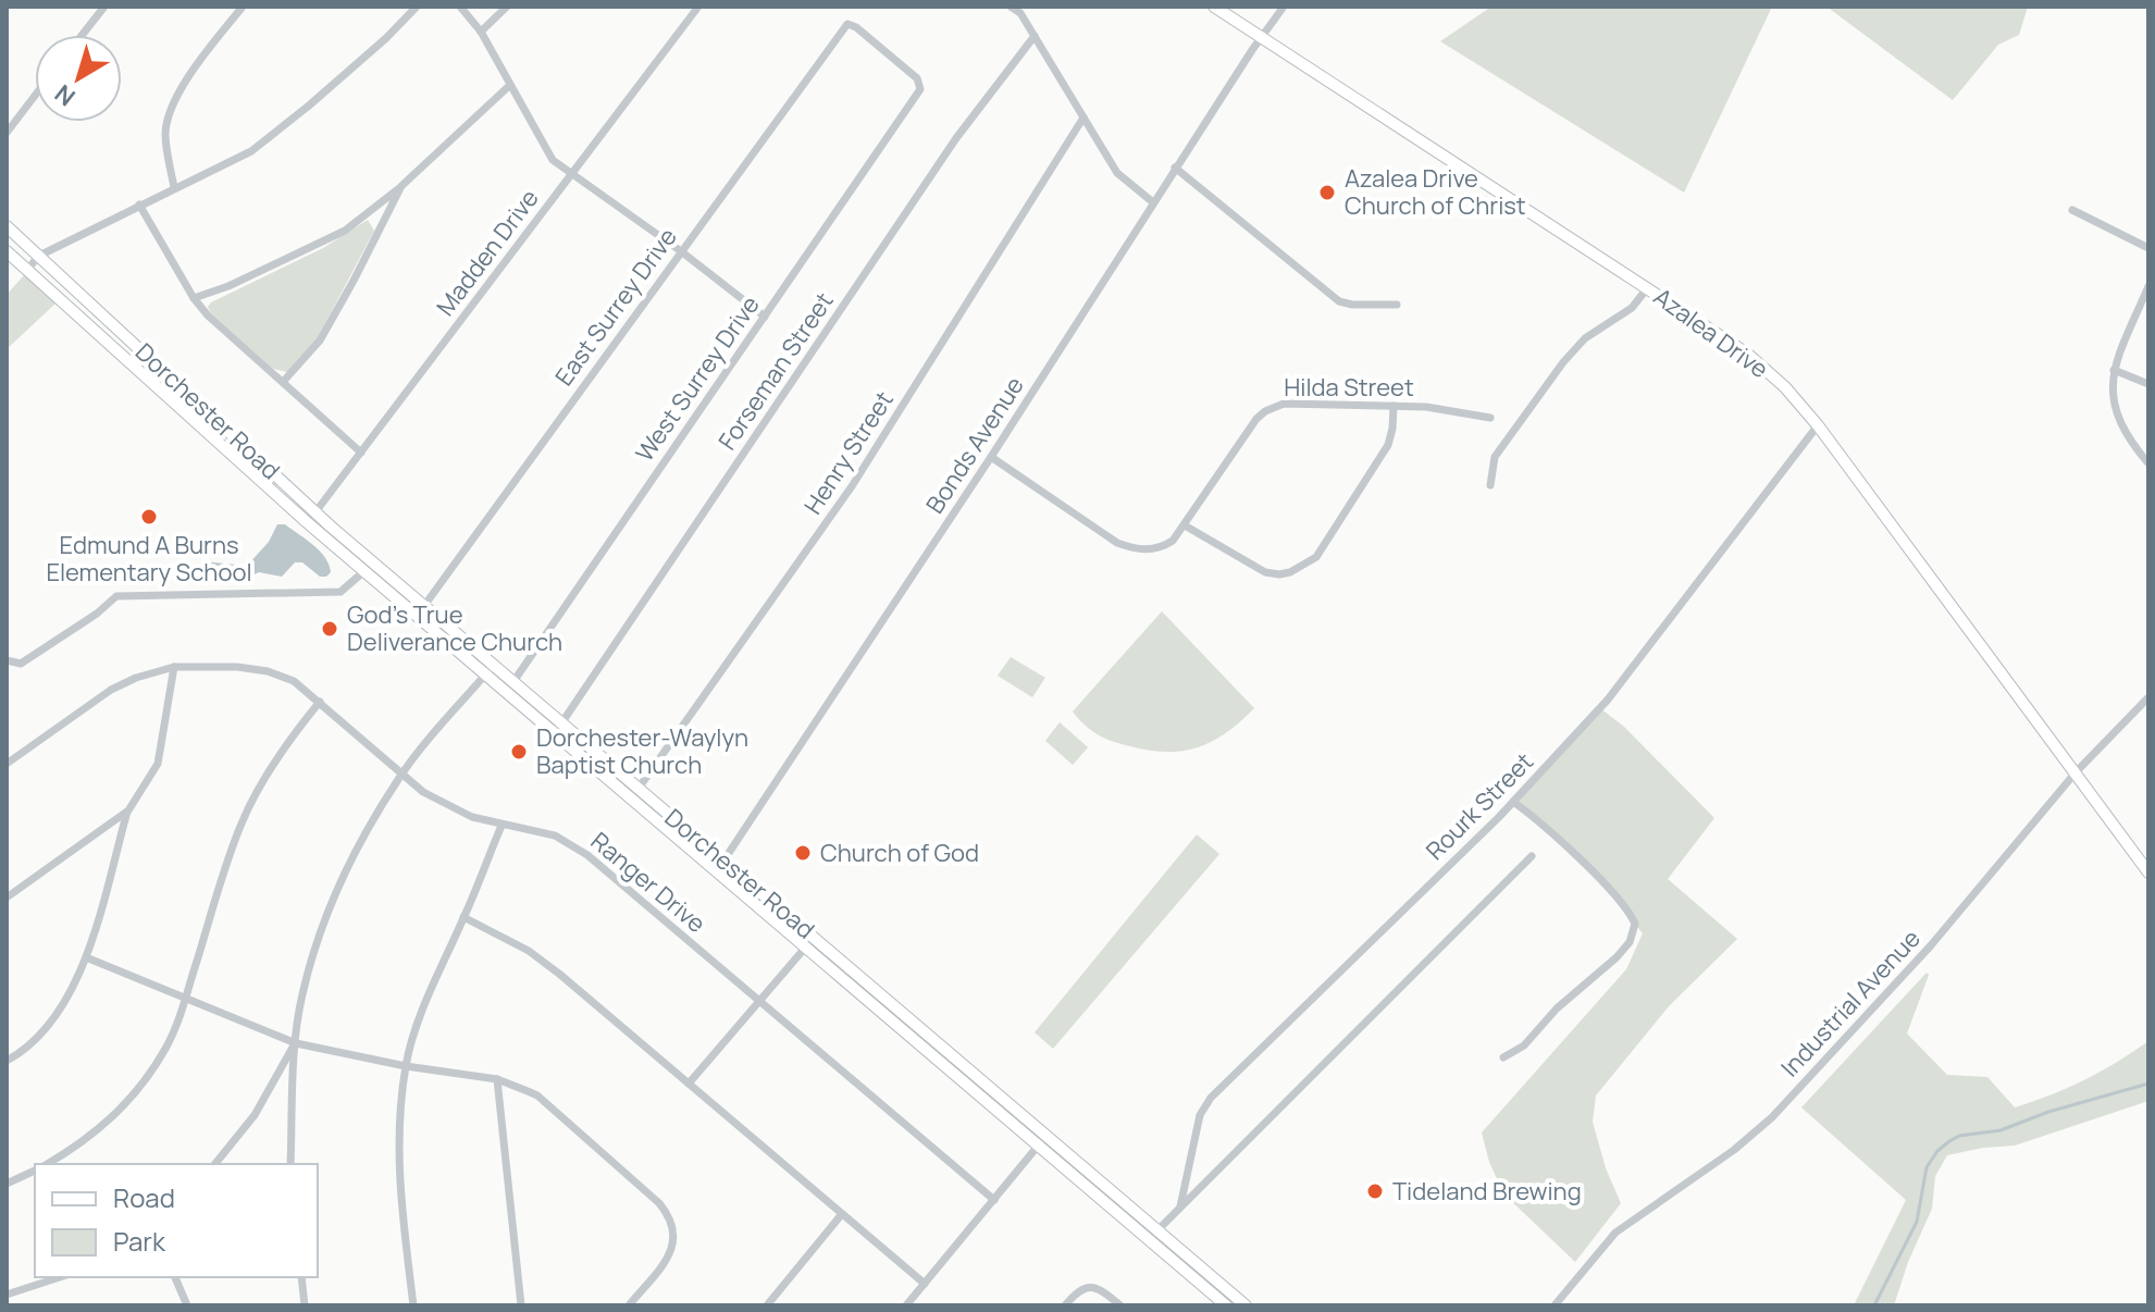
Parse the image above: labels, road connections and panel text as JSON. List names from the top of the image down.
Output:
{
  "streets": {
    "main road": ["Azalea Drive", "Dorchester Road"],
    "street": [
      "Madden Drive",
      "East Surrey Drive",
      "Forseman Street",
      "West Surrey Drive",
      "Hilda Street",
      "Bonds Avenue",
      "Henry Street",
      "Rourk Street",
      "Ranger Drive",
      "Industrial Avenue"
    ]
  },
  "crossings": [
    ["Madden Drive", "Dorchester Road"],
    ["East Surrey Drive", "West Surrey Drive"],
    ["East Surrey Drive", "Dorchester Road"],
    ["Azalea Drive", "Bonds Avenue"],
    ["Azalea Drive", "Rourk Street"],
    ["Azalea Drive", "Industrial Avenue"],
    ["Forseman Street", "Dorchester Road"],
    ["West Surrey Drive", "Dorchester Road"],
    ["Hilda Street", "Bonds Avenue"],
    ["Dorchester Road", "Bonds Avenue"],
    ["Dorchester Road", "Henry Street"]
  ],
  "places": [
    "Azalea Drive Church of Christ",
    "Edmund A Burns Elementary School",
    "God's True Deliverance Church",
    "Dorchester-Waylyn Baptist Church",
    "Church of God",
    "Tideland Brewing"
  ],
  "legend": ["Road", "Park"],
  "north": "bottom left"
}
